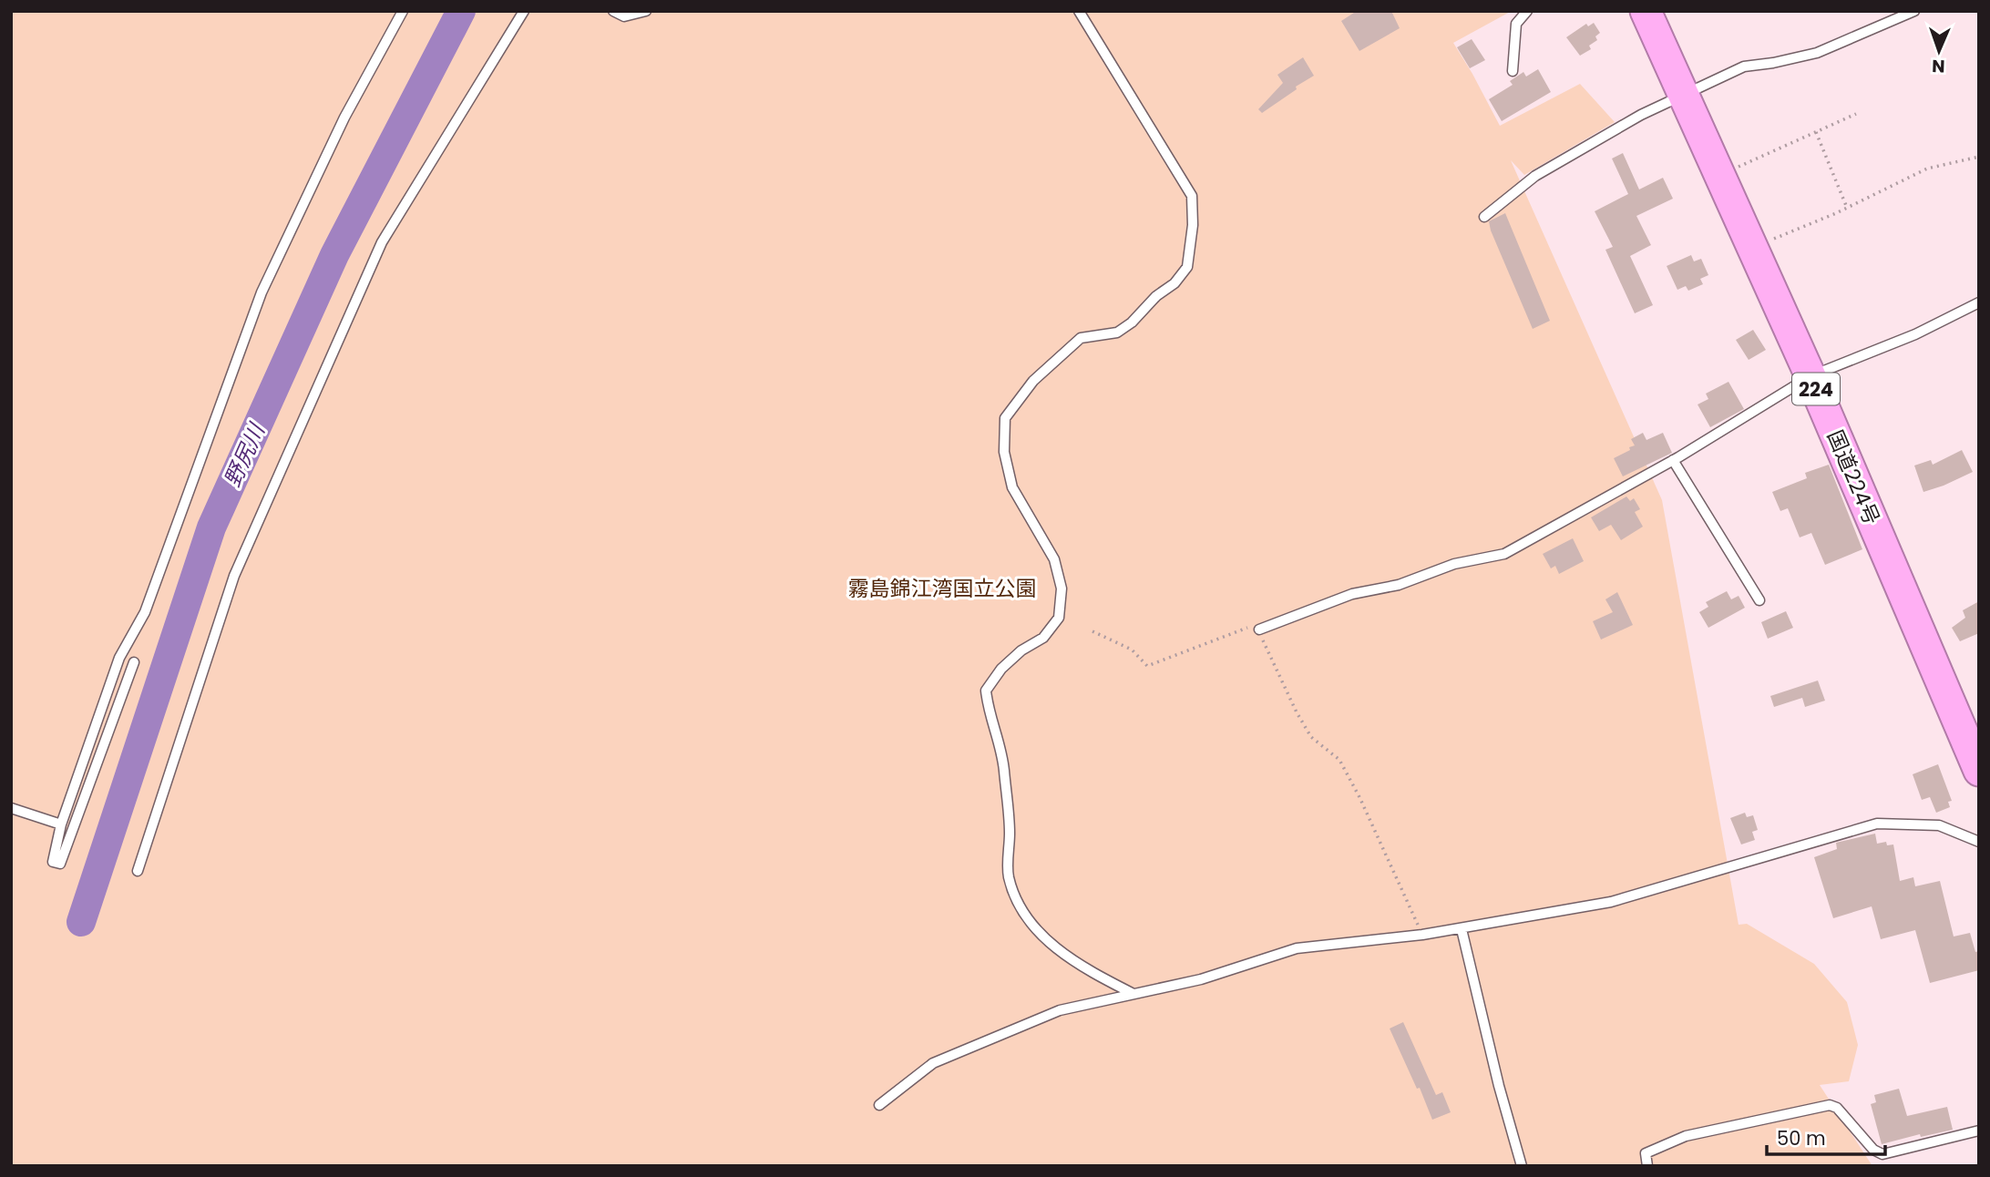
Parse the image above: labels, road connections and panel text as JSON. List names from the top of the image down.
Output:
{
  "streets": {
    "highway": ["224", "国道224号"]
  },
  "water": ["野尻川"],
  "parks": ["霧島錦江湾国立公園"],
  "scale_bar": "50 m",
  "north": "bottom"
}
